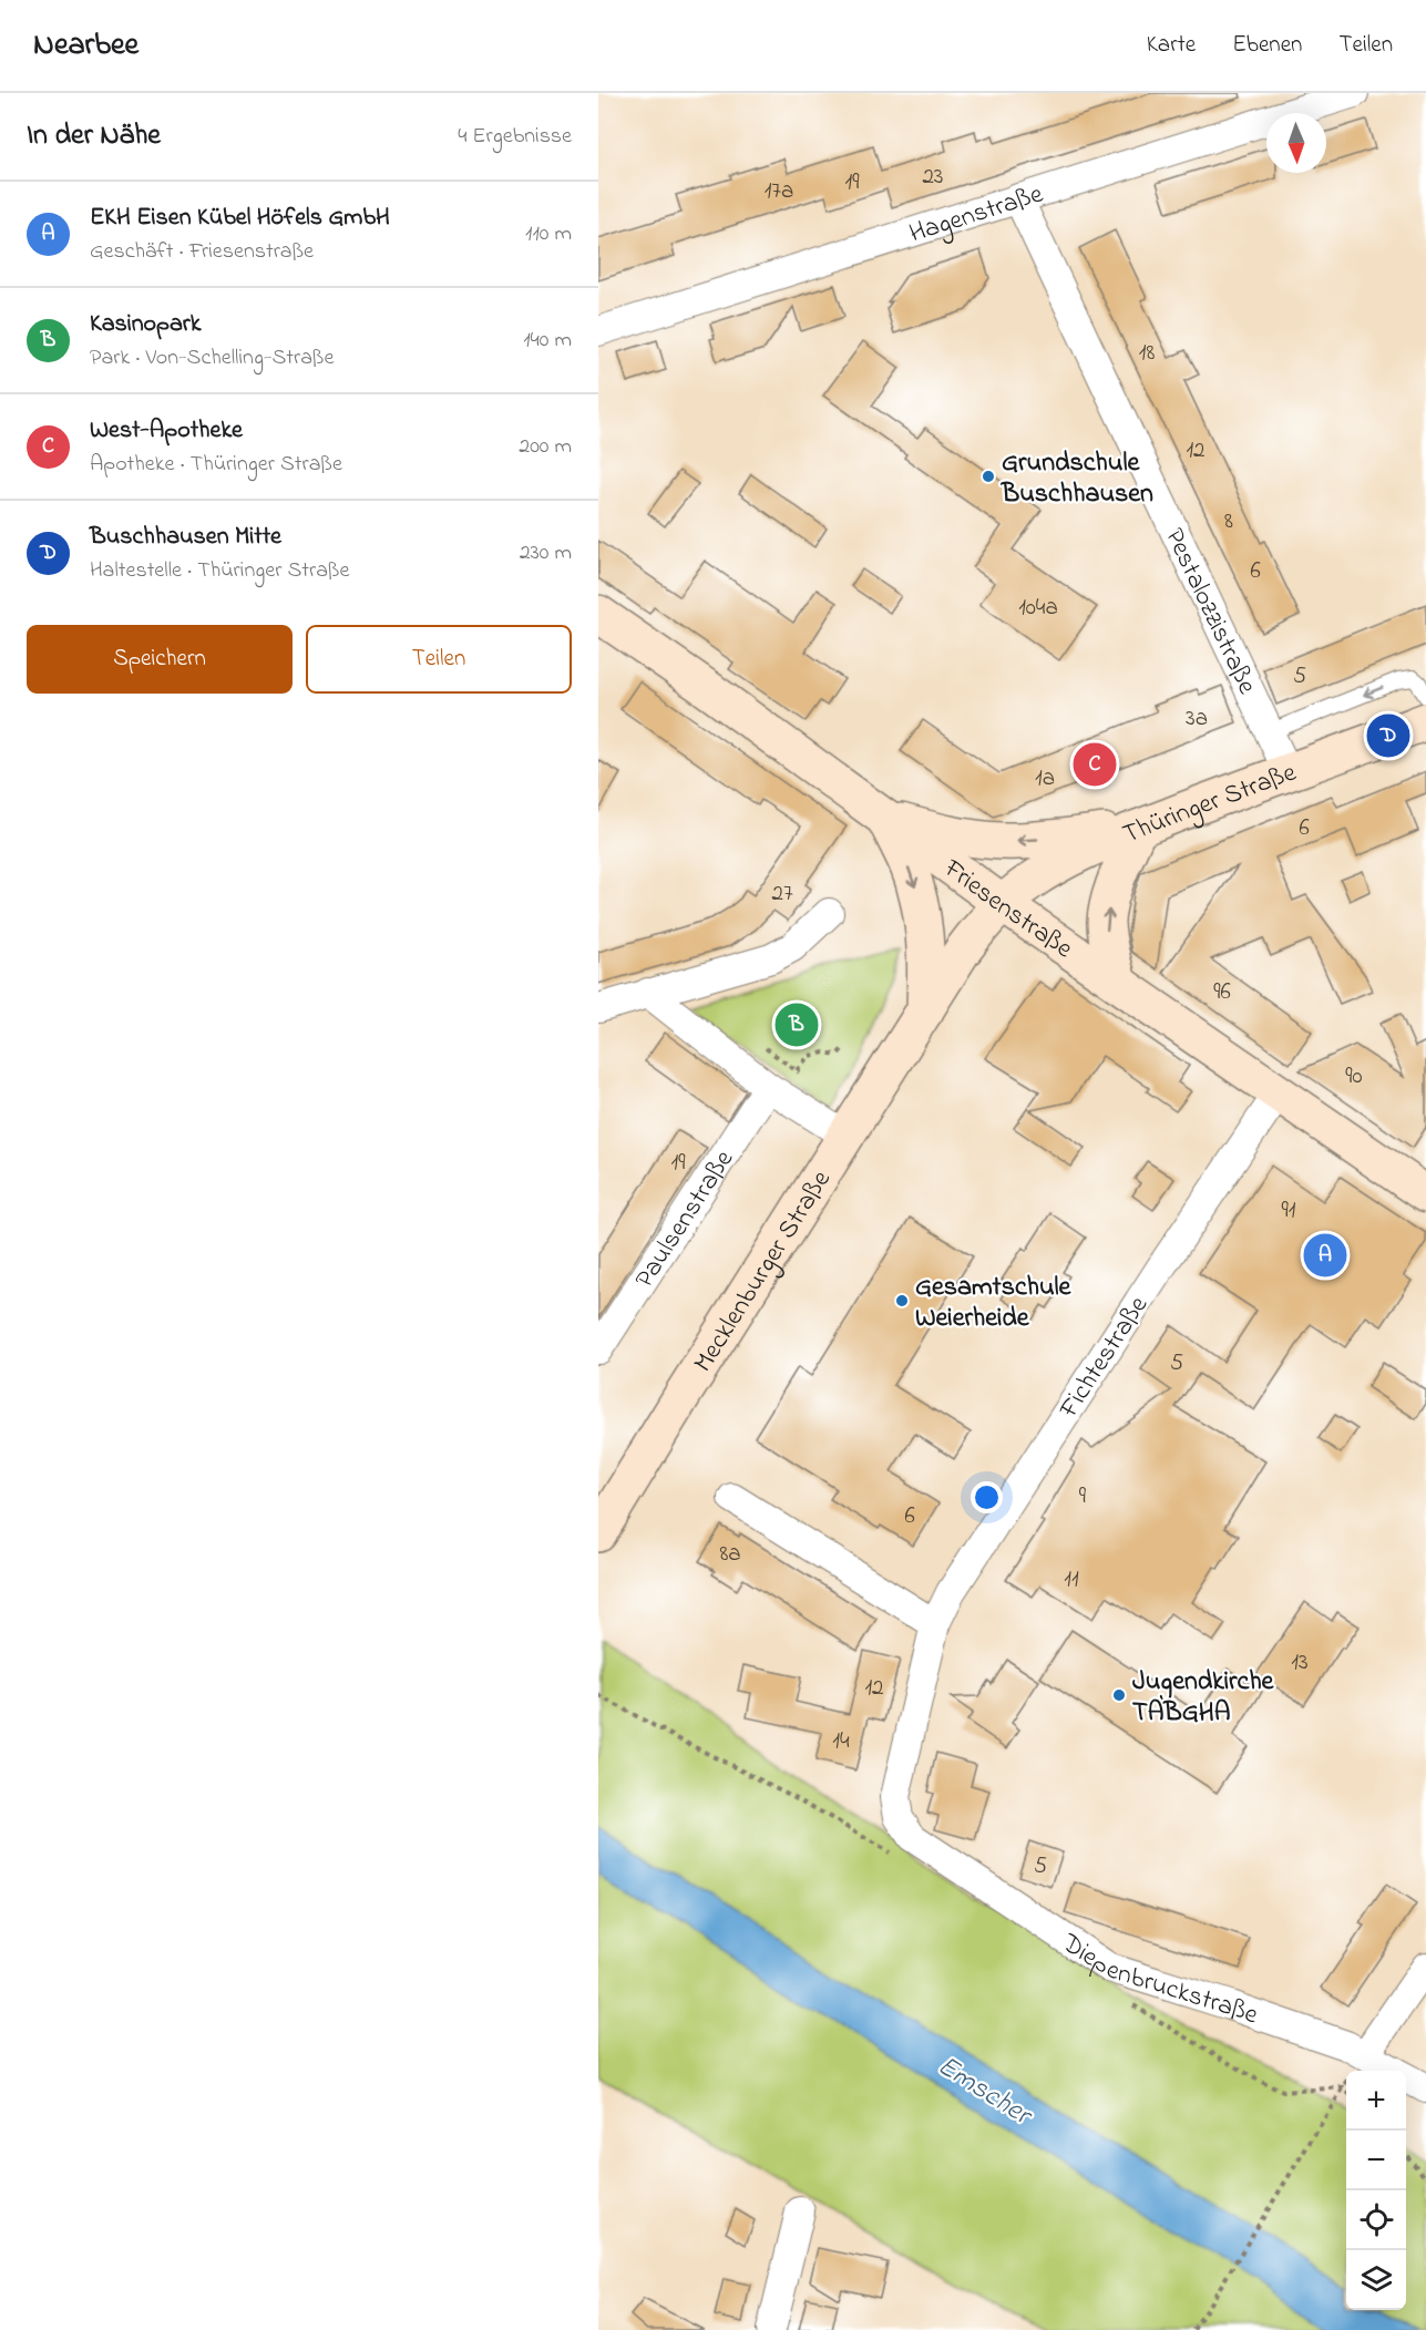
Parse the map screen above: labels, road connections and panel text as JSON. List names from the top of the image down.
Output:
{
  "streets": {
    "street": [
      "Hagenstraße",
      "Pestalozzistraße",
      "Thüringer Straße",
      "Friesenstraße",
      "Paulsenstraße",
      "Mecklenburger Straße",
      "Fichtestraße",
      "Diepenbruckstraße"
    ]
  },
  "crossings": [
    ["Hagenstraße", "Pestalozzistraße"],
    ["Pestalozzistraße", "Thüringer Straße"],
    ["Thüringer Straße", "Friesenstraße"],
    ["Thüringer Straße", "Mecklenburger Straße"],
    ["Friesenstraße", "Mecklenburger Straße"],
    ["Friesenstraße", "Fichtestraße"],
    ["Fichtestraße", "Diepenbruckstraße"]
  ],
  "water": ["Emscher"],
  "places": ["Grundschule Buschhausen", "Gesamtschule Weierheide", "Jugendkirche TABGHA"],
  "house_numbers": [
    "23",
    "19",
    "17a",
    "18",
    "12",
    "8",
    "6",
    "104a",
    "5",
    "3a",
    "1a",
    "6",
    "27",
    "96",
    "90",
    "19",
    "91",
    "5",
    "9",
    "6",
    "8a",
    "11",
    "13",
    "12",
    "14",
    "5"
  ],
  "north": "bottom",
  "page": {
    "header": "Nearbee",
    "nav": ["Karte", "Ebenen", "Teilen"],
    "heading": ["In der Nähe", "4 Ergebnisse"],
    "list": [
      {
        "mark": "A",
        "name": "EKH Eisen Kübel Höfels GmbH",
        "note": "Geschäft · Friesenstraße",
        "value": "110 m"
      },
      {
        "mark": "B",
        "name": "Kasinopark",
        "note": "Park · Von-Schelling-Straße",
        "value": "140 m"
      },
      {
        "mark": "C",
        "name": "West-Apotheke",
        "note": "Apotheke · Thüringer Straße",
        "value": "200 m"
      },
      {
        "mark": "D",
        "name": "Buschhausen Mitte",
        "note": "Haltestelle · Thüringer Straße",
        "value": "230 m"
      }
    ],
    "buttons": ["Speichern", "Teilen"],
    "pins": [
      "D",
      "C",
      "B",
      "A"
    ],
    "map_buttons": ["+", "−"]
  }
}
